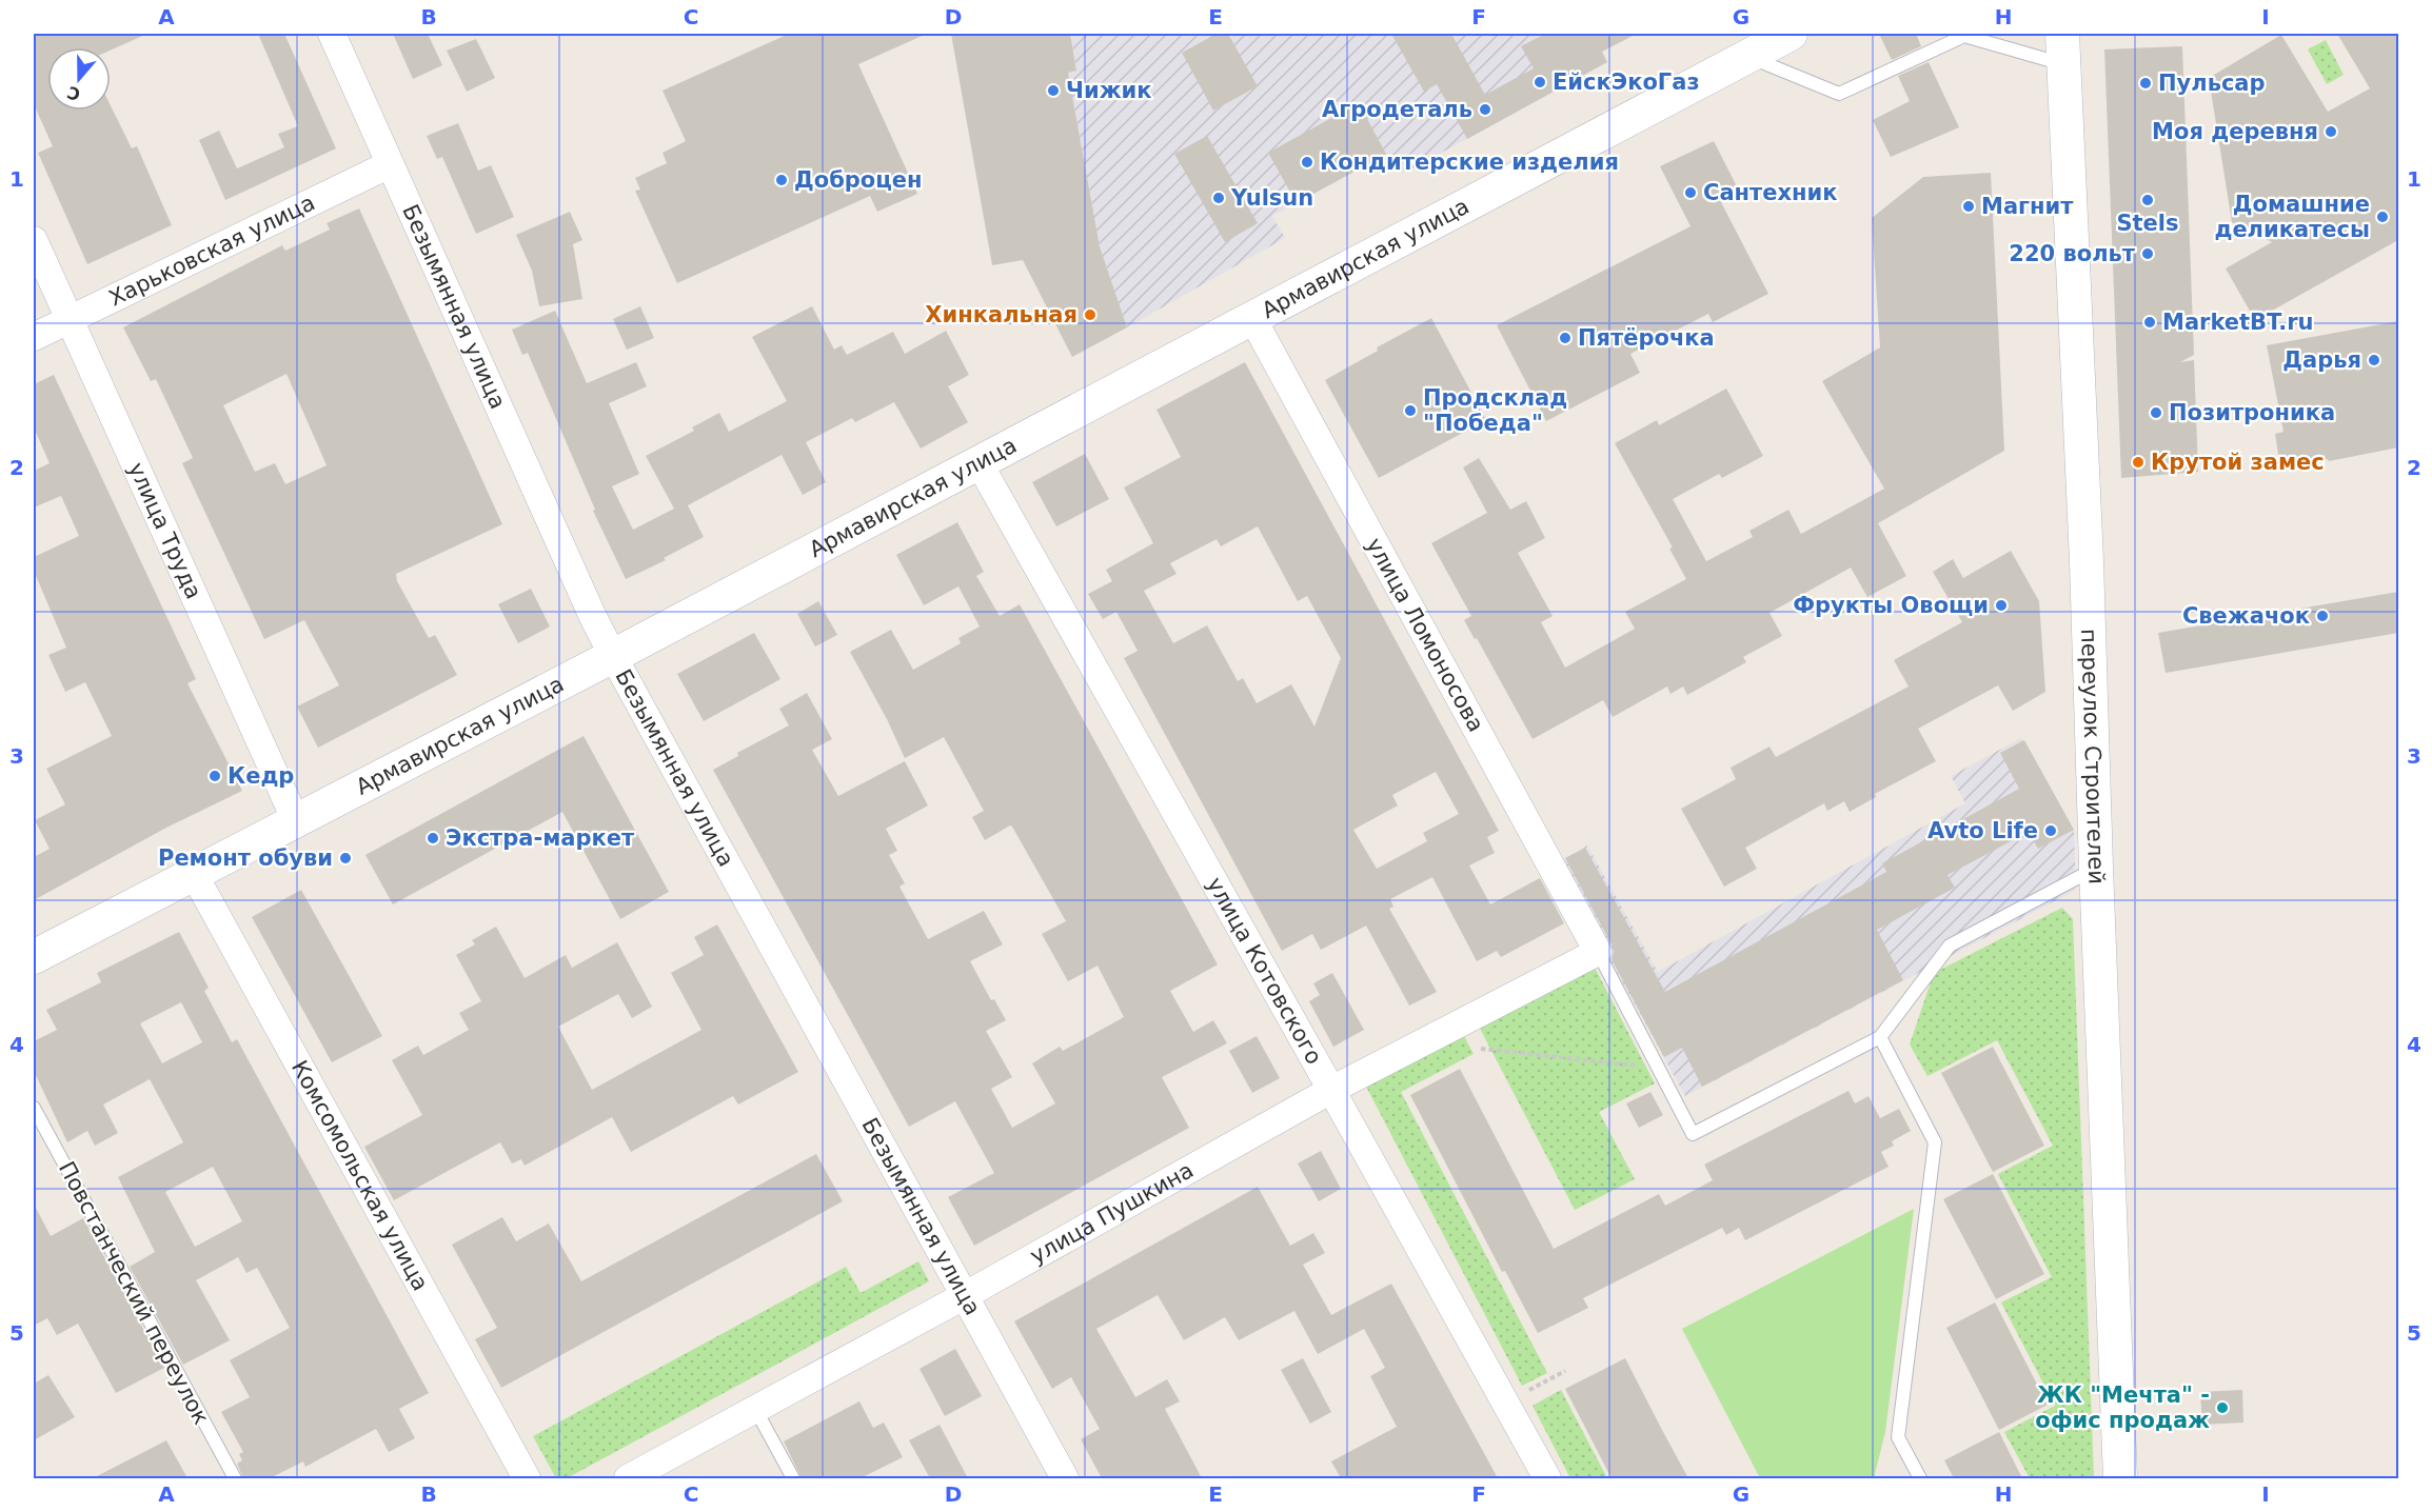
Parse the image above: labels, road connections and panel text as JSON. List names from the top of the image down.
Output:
{
  "streets": {
    "street": [
      "Харьковская улица",
      "Армавирская улица",
      "Безымянная улица",
      "улица Труда",
      "улица Ломоносова",
      "переулок Строителей",
      "улица Котовского",
      "Комсомольская улица",
      "улица Пушкина"
    ],
    "lane": ["Повстанческий переулок"]
  },
  "crossings": [
    ["Харьковская улица", "Безымянная улица"],
    ["Харьковская улица", "улица Труда"],
    ["Армавирская улица", "Безымянная улица"],
    ["Армавирская улица", "улица Труда"],
    ["Армавирская улица", "улица Ломоносова"],
    ["Армавирская улица", "улица Котовского"],
    ["Армавирская улица", "Комсомольская улица"],
    ["Безымянная улица", "улица Пушкина"],
    ["улица Ломоносова", "улица Пушкина"],
    ["улица Котовского", "улица Пушкина"]
  ],
  "places": [
    "ЕйскЭкоГаз",
    "Пульсар",
    "Чижик",
    "Агродеталь",
    "Моя деревня",
    "Кондитерские изделия",
    "Доброцен",
    "Сантехник",
    "Yulsun",
    "Stels",
    "Магнит",
    "Домашние деликатесы",
    "220 вольт",
    "Хинкальная",
    "MarketBT.ru",
    "Пятёрочка",
    "Дарья",
    "Продсклад \"Победа\"",
    "Позитроника",
    "Крутой замес",
    "Фрукты Овощи",
    "Свежачок",
    "Кедр",
    "Avto Life",
    "Экстра-маркет",
    "Ремонт обуви",
    "ЖК \"Мечта\" - офис продаж"
  ],
  "north": "bottom",
  "grid": {
    "columns": [
      "A",
      "B",
      "C",
      "D",
      "E",
      "F",
      "G",
      "H",
      "I"
    ],
    "rows": [
      "1",
      "2",
      "3",
      "4",
      "5"
    ]
  }
}
